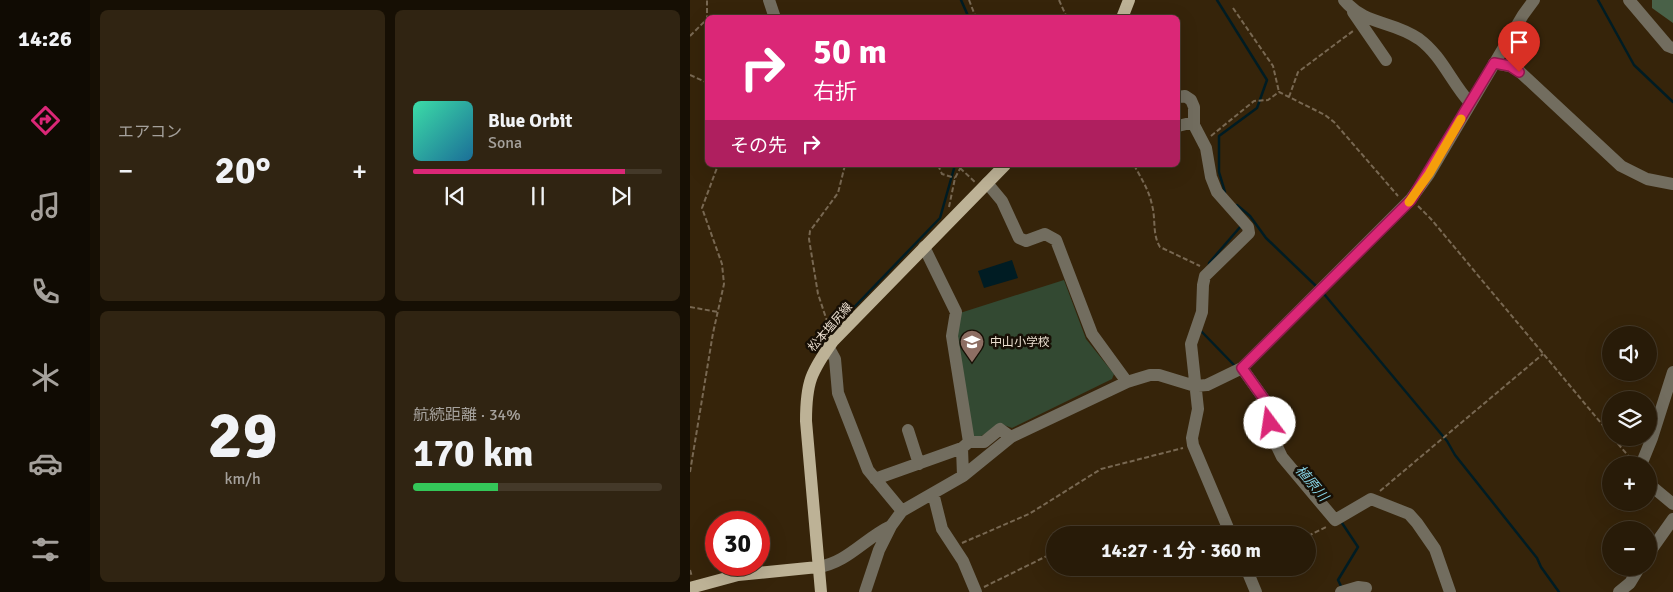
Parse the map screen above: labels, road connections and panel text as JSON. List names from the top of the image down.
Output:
{
  "streets": {
    "main road": ["松本塩尻線"]
  },
  "water": ["植原川"],
  "places": {
    "school or university": ["中山小学校"]
  },
  "page": {
    "tabs": "14:26",
    "tile": [
      "エアコン",
      ["29", "km/h"],
      ["航続距離 · 34%", "170 km"]
    ],
    "turn": ["50 m", "右折"],
    "song": ["Blue Orbit", "Sona"],
    "then": "その先",
    "heat": ["−", "20°", "+"],
    "map_buttons": ["+", "−"],
    "limit": "30",
    "trip": "14:27 · 1 分 · 360 m"
  }
}
